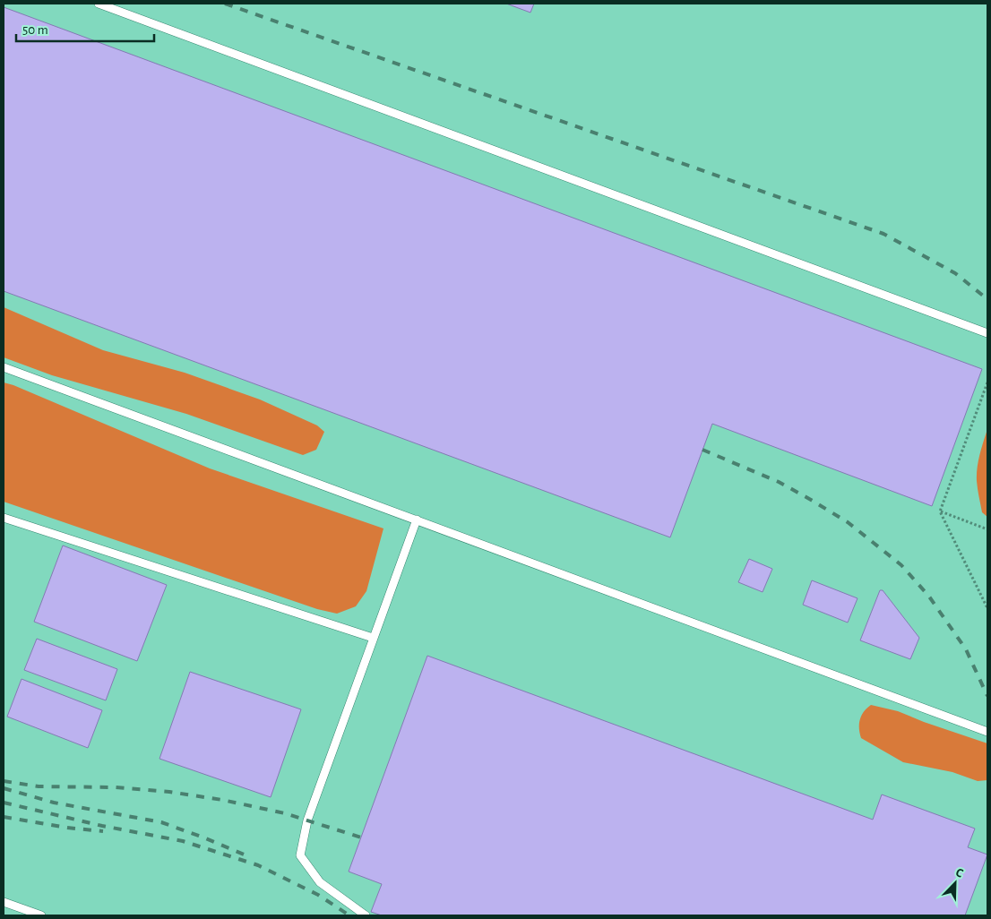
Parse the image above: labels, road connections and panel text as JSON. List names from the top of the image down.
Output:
{
  "scale_bar": "50 m",
  "north": "top right"
}
